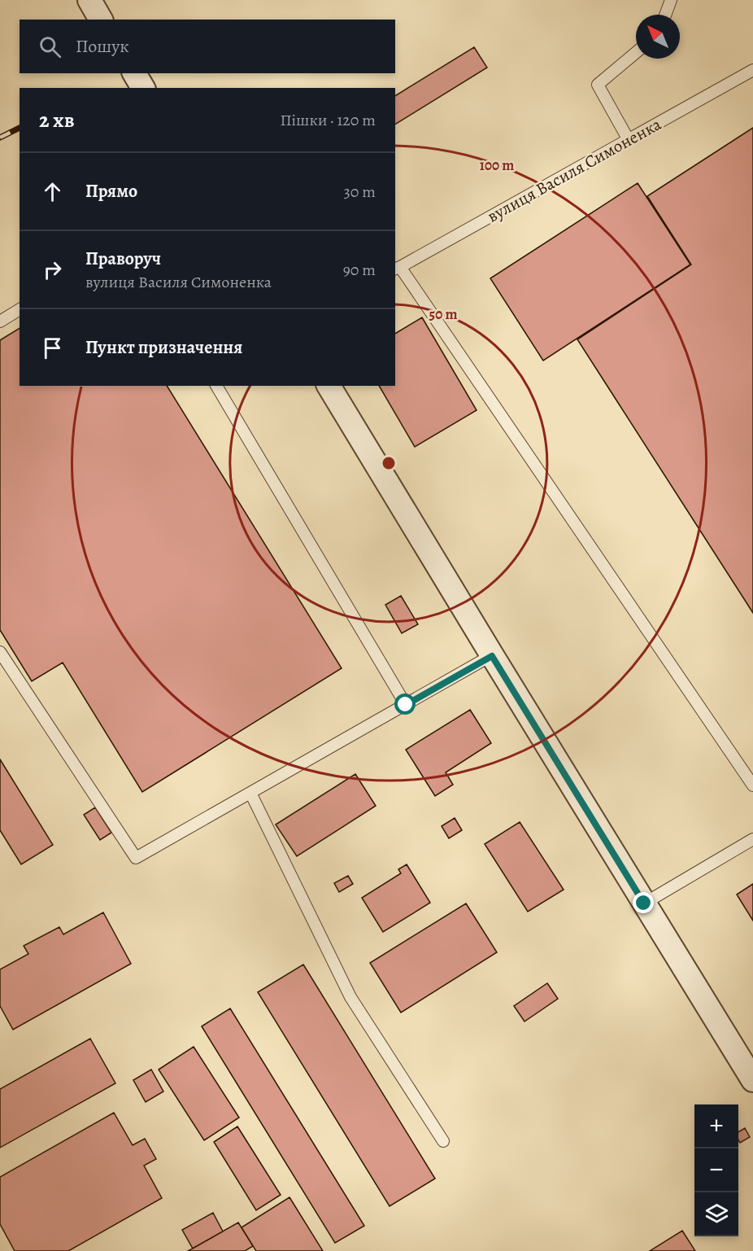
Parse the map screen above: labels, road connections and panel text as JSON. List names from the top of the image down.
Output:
{
  "streets": {
    "lane": ["вулиця Василя Симоненка"]
  },
  "north": "top left",
  "page": {
    "search": "Пошук",
    "heading": ["2 хв", "Пішки · 120 m"],
    "list": [
      ["Прямо", "30 m"],
      ["Праворуч", "вулиця Василя Симоненка", "90 m"],
      "Пункт призначення"
    ],
    "map_buttons": ["+", "−"]
  },
  "rings": ["100 m", "50 m"]
}
